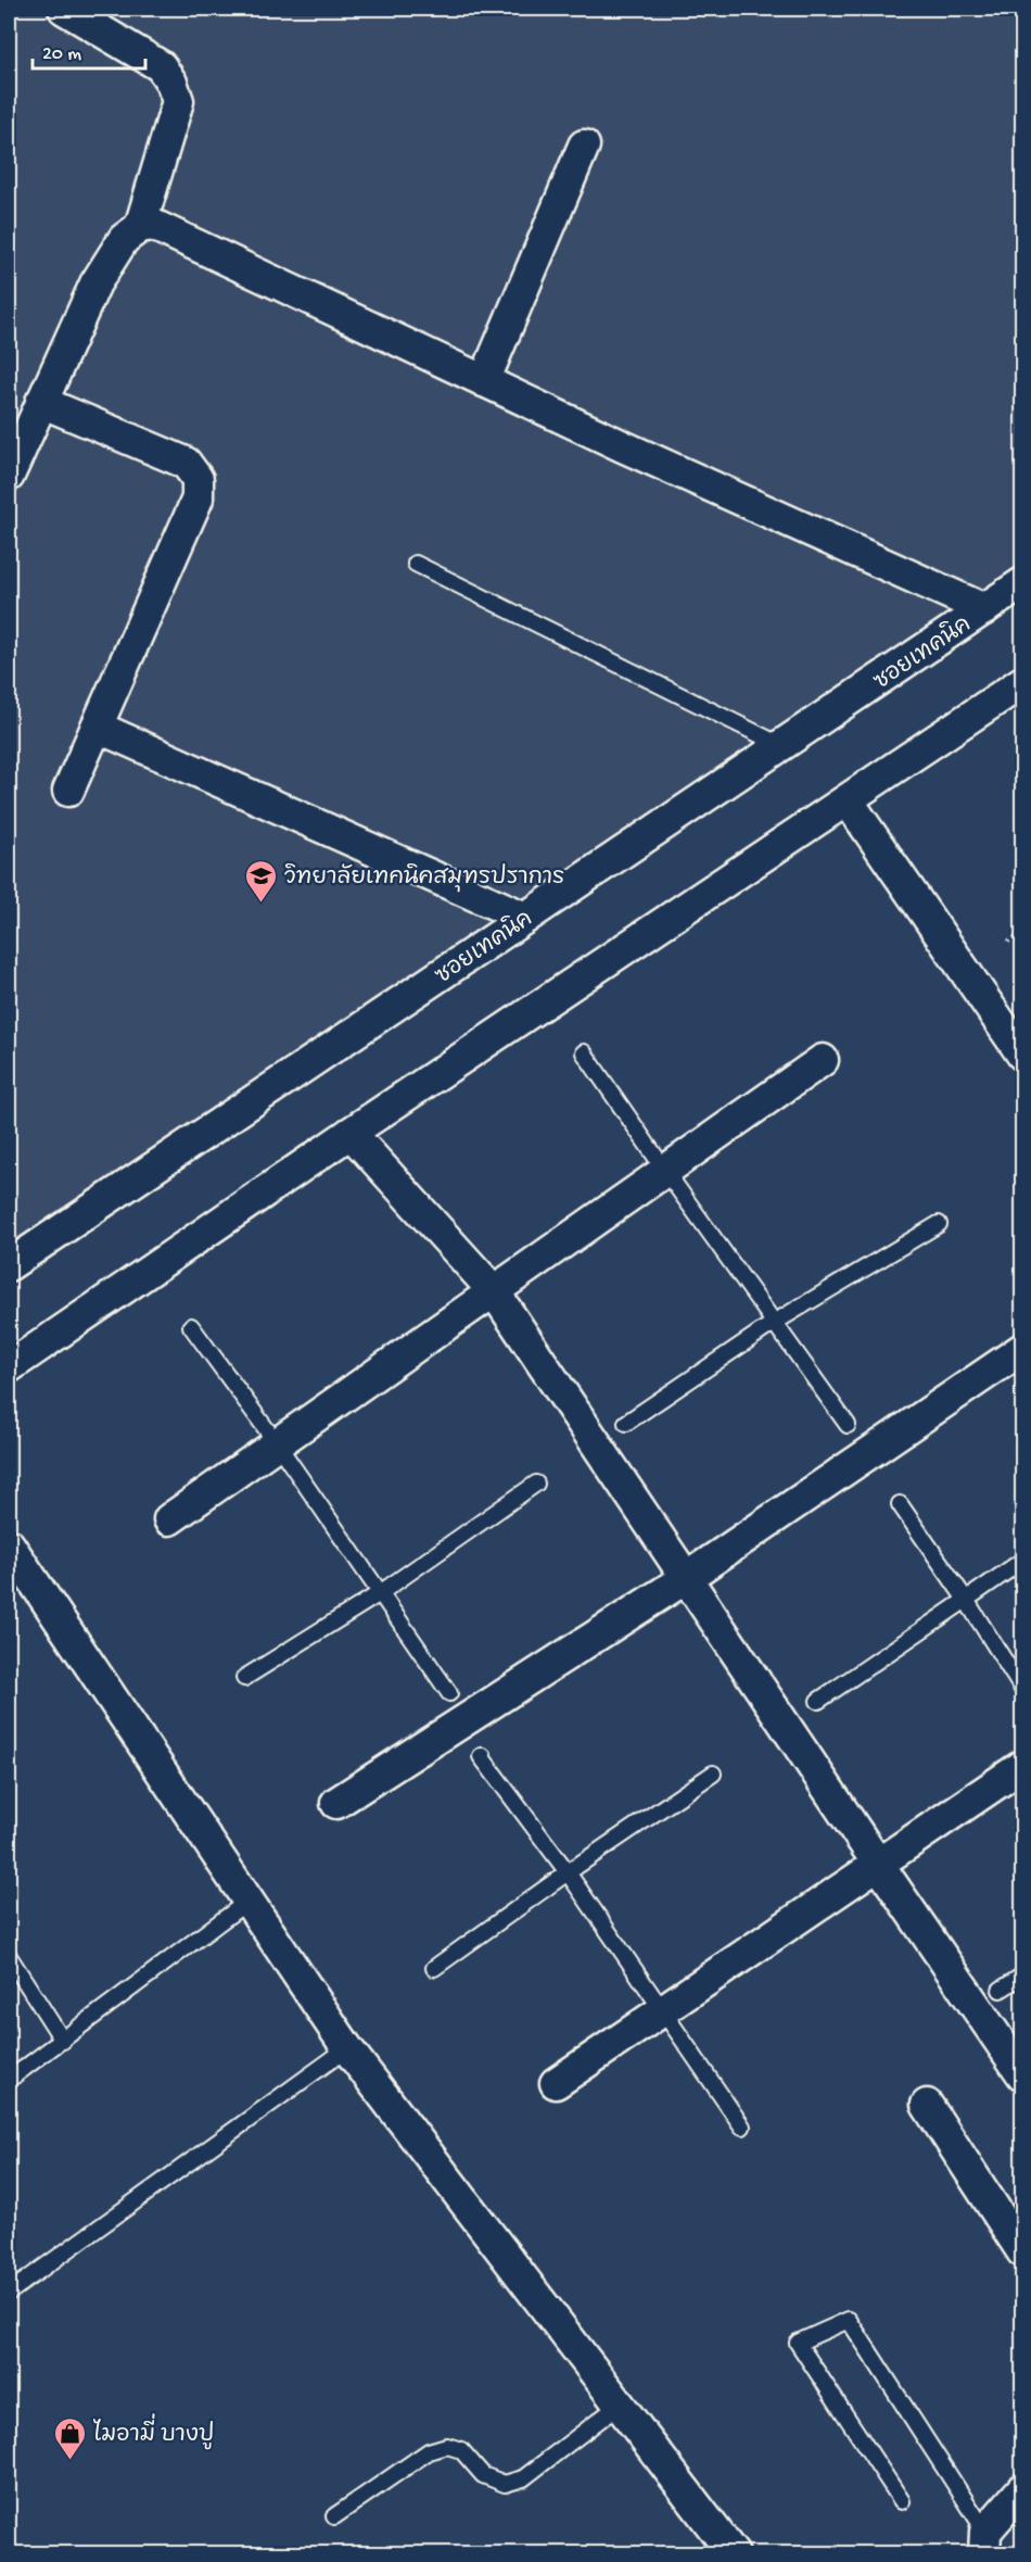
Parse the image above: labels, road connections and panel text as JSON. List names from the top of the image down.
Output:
{
  "streets": {
    "street": ["ซอยเทคนิค"]
  },
  "places": {
    "school or university": ["วิทยาลัยเทคนิคสมุทรปราการ"],
    "shop": ["ไมอามี่ บางปู"]
  },
  "scale_bar": "20 m"
}
